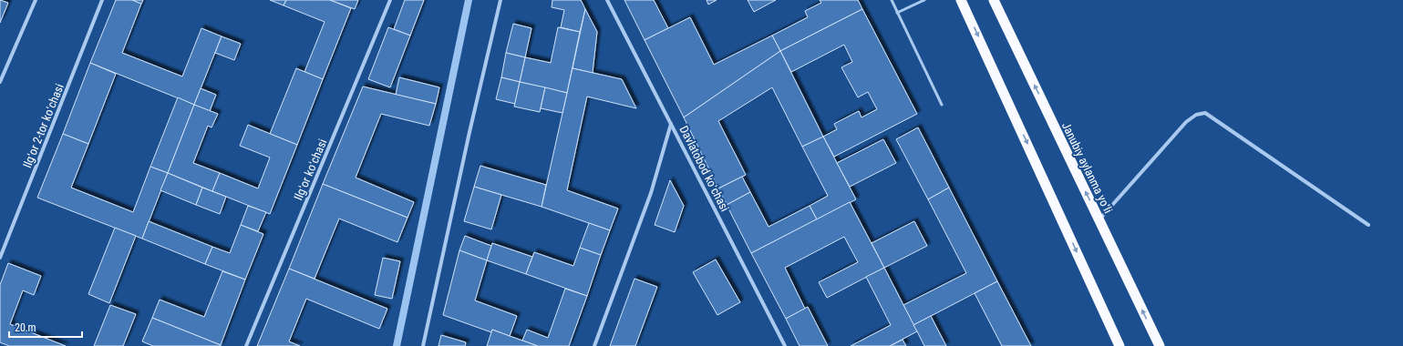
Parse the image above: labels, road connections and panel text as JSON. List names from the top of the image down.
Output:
{
  "streets": {
    "highway": ["Janubiy aylanma yoʻli"],
    "street": ["Ilgʻor 2-tor koʻchasi", "Davlatobod koʻchasi", "Ilgʻor koʻchasi"]
  },
  "scale_bar": "20 m"
}
